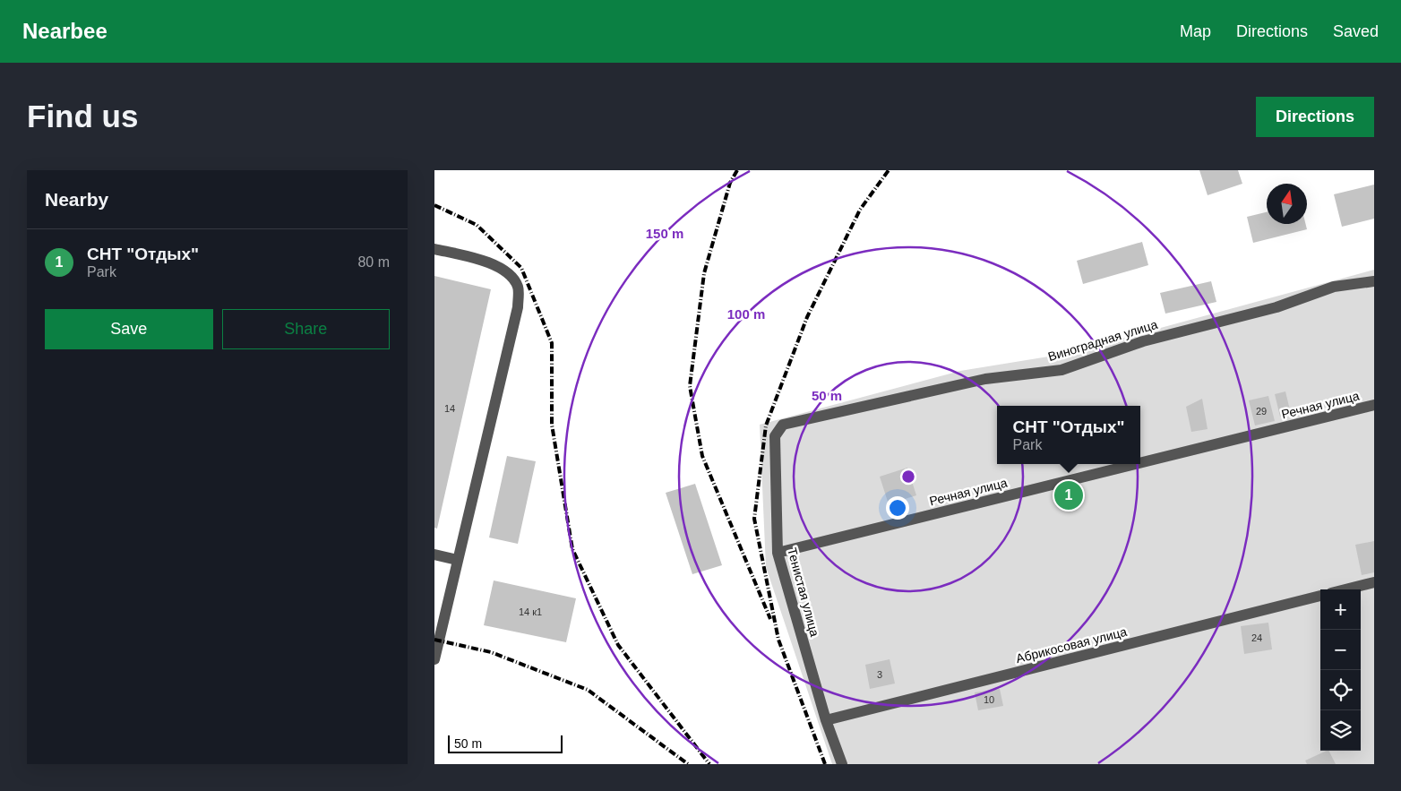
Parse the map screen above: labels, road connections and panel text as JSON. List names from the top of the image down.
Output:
{
  "streets": {
    "street": [
      "Виноградная улица",
      "Речная улица",
      "Тенистая улица",
      "Абрикосовая улица"
    ]
  },
  "crossings": [
    ["Виноградная улица", "Тенистая улица"],
    ["Речная улица", "Тенистая улица"],
    ["Тенистая улица", "Абрикосовая улица"]
  ],
  "house_numbers": [
    "14",
    "29",
    "14 к1",
    "24",
    "3",
    "10"
  ],
  "scale_bar": "50 m",
  "north": "top",
  "page": {
    "header": "Nearbee",
    "nav": ["Map", "Directions", "Saved"],
    "buttons": [
      "Directions",
      ["Save", "Share"]
    ],
    "title": "Find us",
    "heading": "Nearby",
    "list": [
      {
        "mark": "1",
        "name": "СНТ \"Отдых\"",
        "note": "Park",
        "value": "80 m"
      }
    ],
    "popup": ["СНТ \"Отдых\"", "Park"],
    "pins": "1",
    "map_buttons": ["+", "−"],
    "scale": "50 m"
  },
  "rings": ["150 m", "100 m", "50 m"]
}
